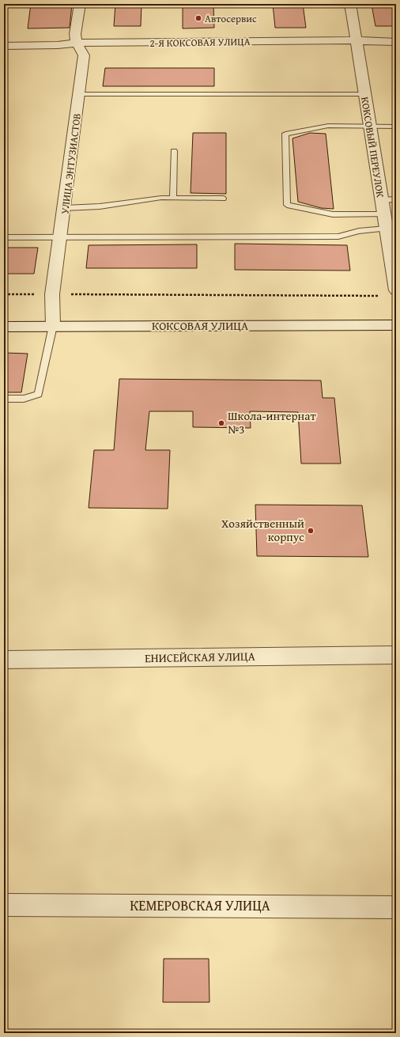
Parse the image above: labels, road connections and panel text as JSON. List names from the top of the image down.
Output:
{
  "streets": {
    "street": [
      "2-Я КОКСОВАЯ УЛИЦА",
      "КОКСОВЫЙ ПЕРЕУЛОК",
      "УЛИЦА ЭНТУЗИАСТОВ",
      "КОКСОВАЯ УЛИЦА",
      "ЕНИСЕЙСКАЯ УЛИЦА",
      "КЕМЕРОВСКАЯ УЛИЦА"
    ]
  },
  "crossings": [
    ["2-Я КОКСОВАЯ УЛИЦА", "КОКСОВЫЙ ПЕРЕУЛОК"],
    ["2-Я КОКСОВАЯ УЛИЦА", "УЛИЦА ЭНТУЗИАСТОВ"],
    ["УЛИЦА ЭНТУЗИАСТОВ", "КОКСОВАЯ УЛИЦА"]
  ],
  "places": ["Автосервис", "Школа-интернат №3", "Хозяйственный корпус"]
}
